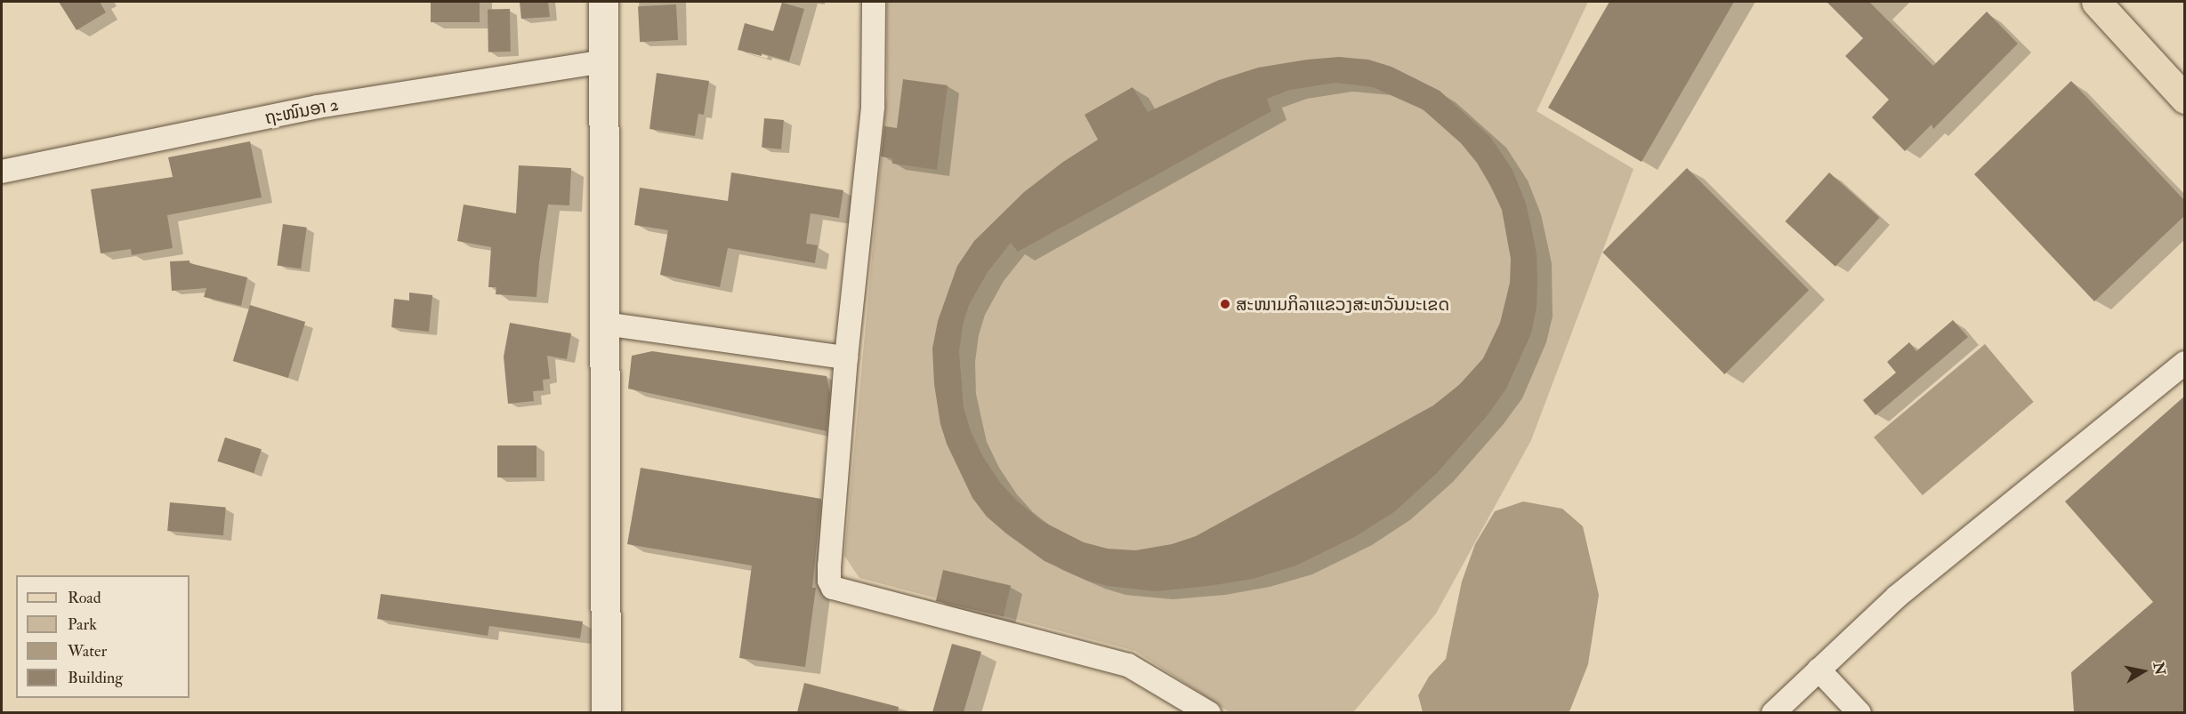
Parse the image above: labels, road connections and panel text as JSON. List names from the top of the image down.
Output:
{
  "streets": {
    "street": ["ຖະໜົນອາ 2"]
  },
  "places": ["ສະໜາມກິລາແຂວງສະຫວັນນະເຂດ"],
  "legend": [
    "Road",
    "Park",
    "Water",
    "Building"
  ],
  "north": "right"
}
